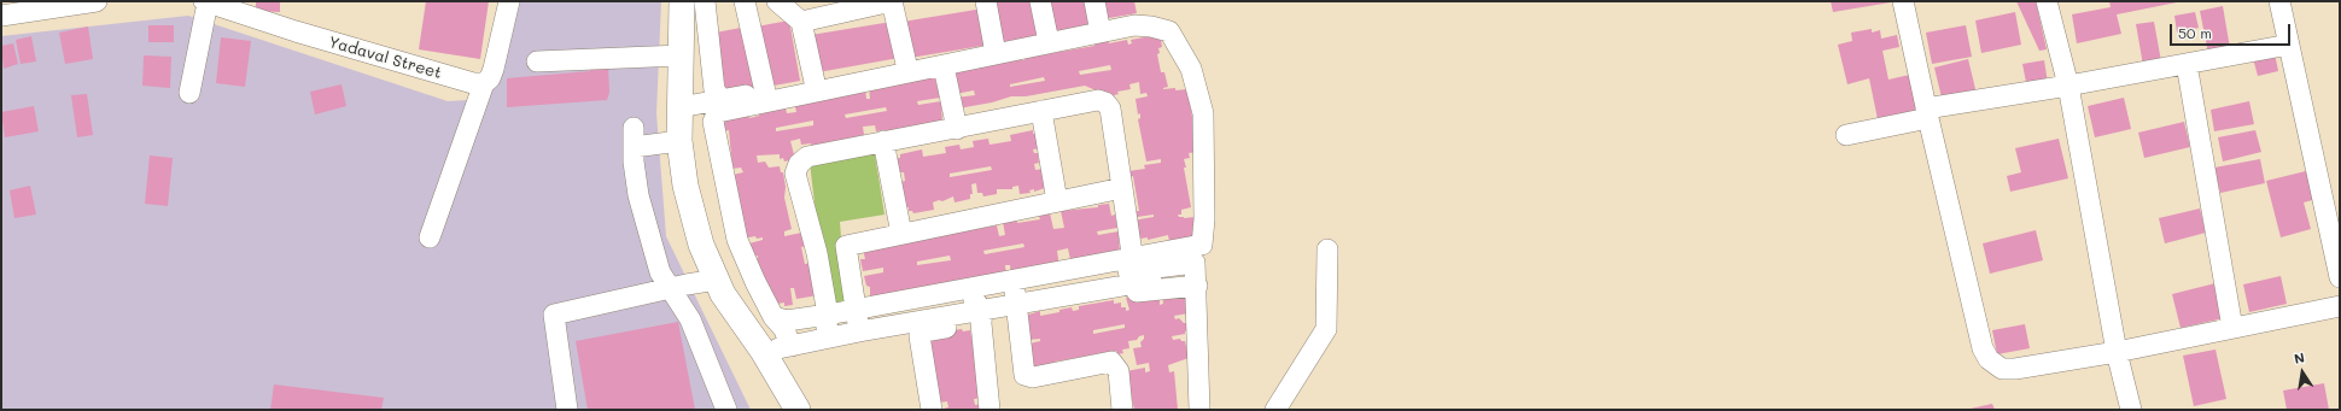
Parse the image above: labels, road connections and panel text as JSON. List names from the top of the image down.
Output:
{
  "streets": {
    "street": ["Yadaval Street"]
  },
  "scale_bar": "50 m",
  "north": "top"
}
